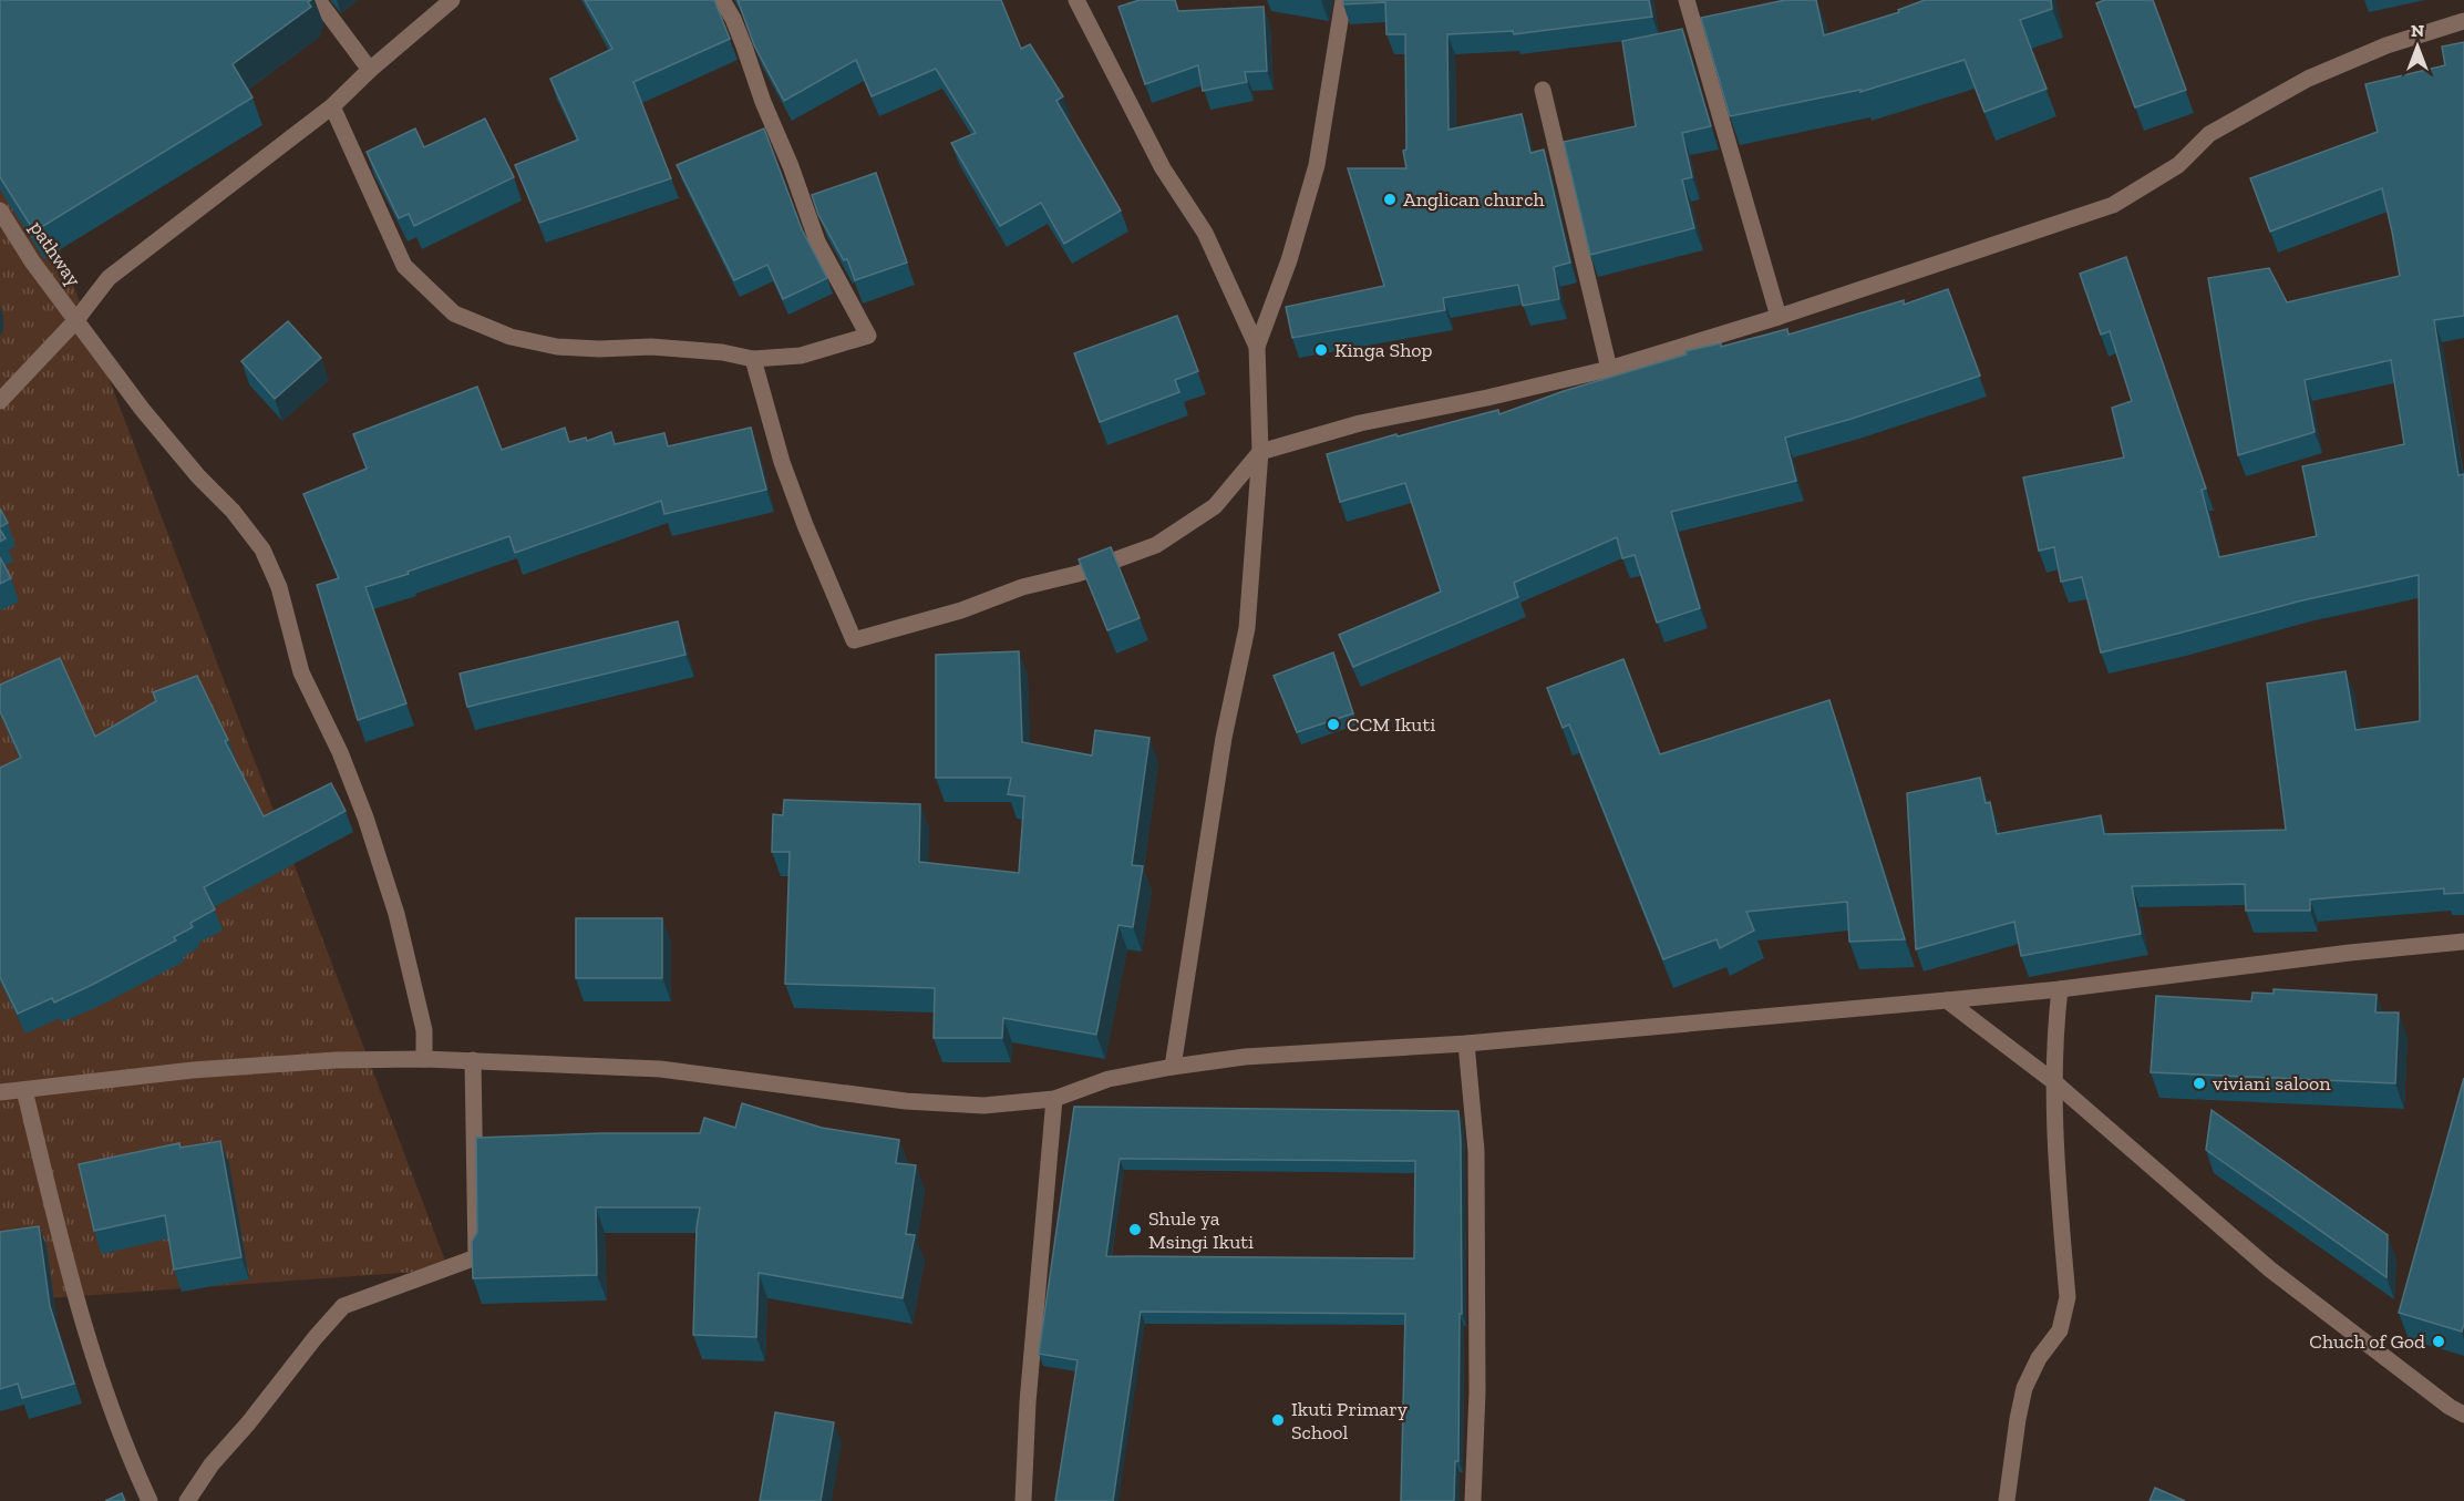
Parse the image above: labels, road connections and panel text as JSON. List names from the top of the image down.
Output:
{
  "streets": {
    "street": ["pathway"]
  },
  "places": [
    "Anglican church",
    "Kinga Shop",
    "CCM Ikuti",
    "viviani saloon",
    "Shule ya Msingi Ikuti",
    "Chuch of God",
    "Ikuti Primary School"
  ],
  "north": "top"
}
